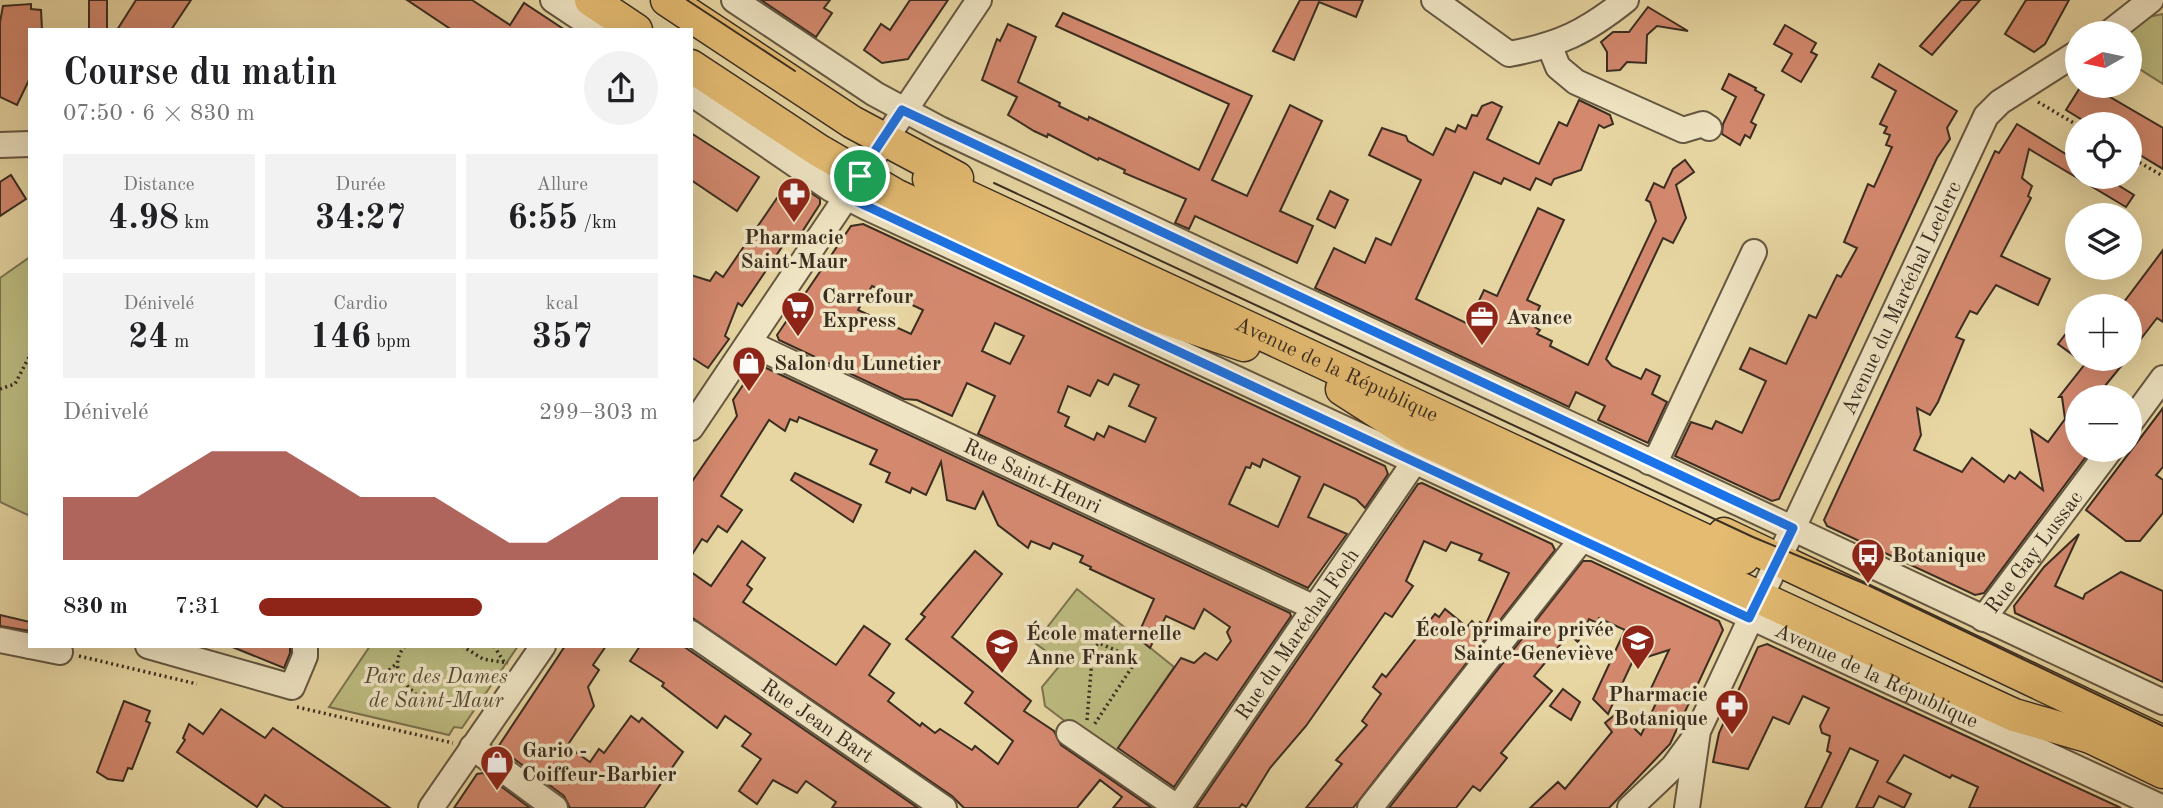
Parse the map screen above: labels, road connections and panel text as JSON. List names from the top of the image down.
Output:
{
  "streets": {
    "main road": ["Avenue de la République"],
    "street": [
      "Avenue du Maréchal Leclerc",
      "Rue Saint-Henri",
      "Rue Gay Lussac",
      "Rue du Maréchal Foch",
      "Rue Jean Bart"
    ]
  },
  "crossings": [
    ["Avenue du Maréchal Leclerc", "Avenue de la République"],
    ["Avenue de la République", "Rue du Maréchal Foch"],
    ["Rue Saint-Henri", "Rue du Maréchal Foch"]
  ],
  "parks": ["Parc des Dames de Saint-Maur"],
  "places": {
    "pharmacy": ["Pharmacie Saint-Maur", "Pharmacie Botanique"],
    "supermarket": ["Carrefour Express"],
    "office": ["Avance"],
    "shop": ["Salon du Lunetier", "Gario - Coiffeur-Barbier"],
    "bus stop": ["Botanique"],
    "school or university": ["École primaire privée Sainte-Geneviève", "École maternelle Anne Frank"]
  },
  "north": "left",
  "page": {
    "map_buttons": ["+", "−"],
    "heading": ["Course du matin", "07:50 · 6 × 830 m"],
    "stats": [
      ["Distance", "4.98 km"],
      ["Durée", "34:27"],
      ["Allure", "6:55 /km"],
      ["Dénivelé", "24 m"],
      ["Cardio", "146 bpm"],
      ["kcal", "357"]
    ],
    "chart": ["Dénivelé", "299–303 m"],
    "list": [
      {
        "name": "830 m",
        "note": "7:31"
      }
    ]
  }
}
